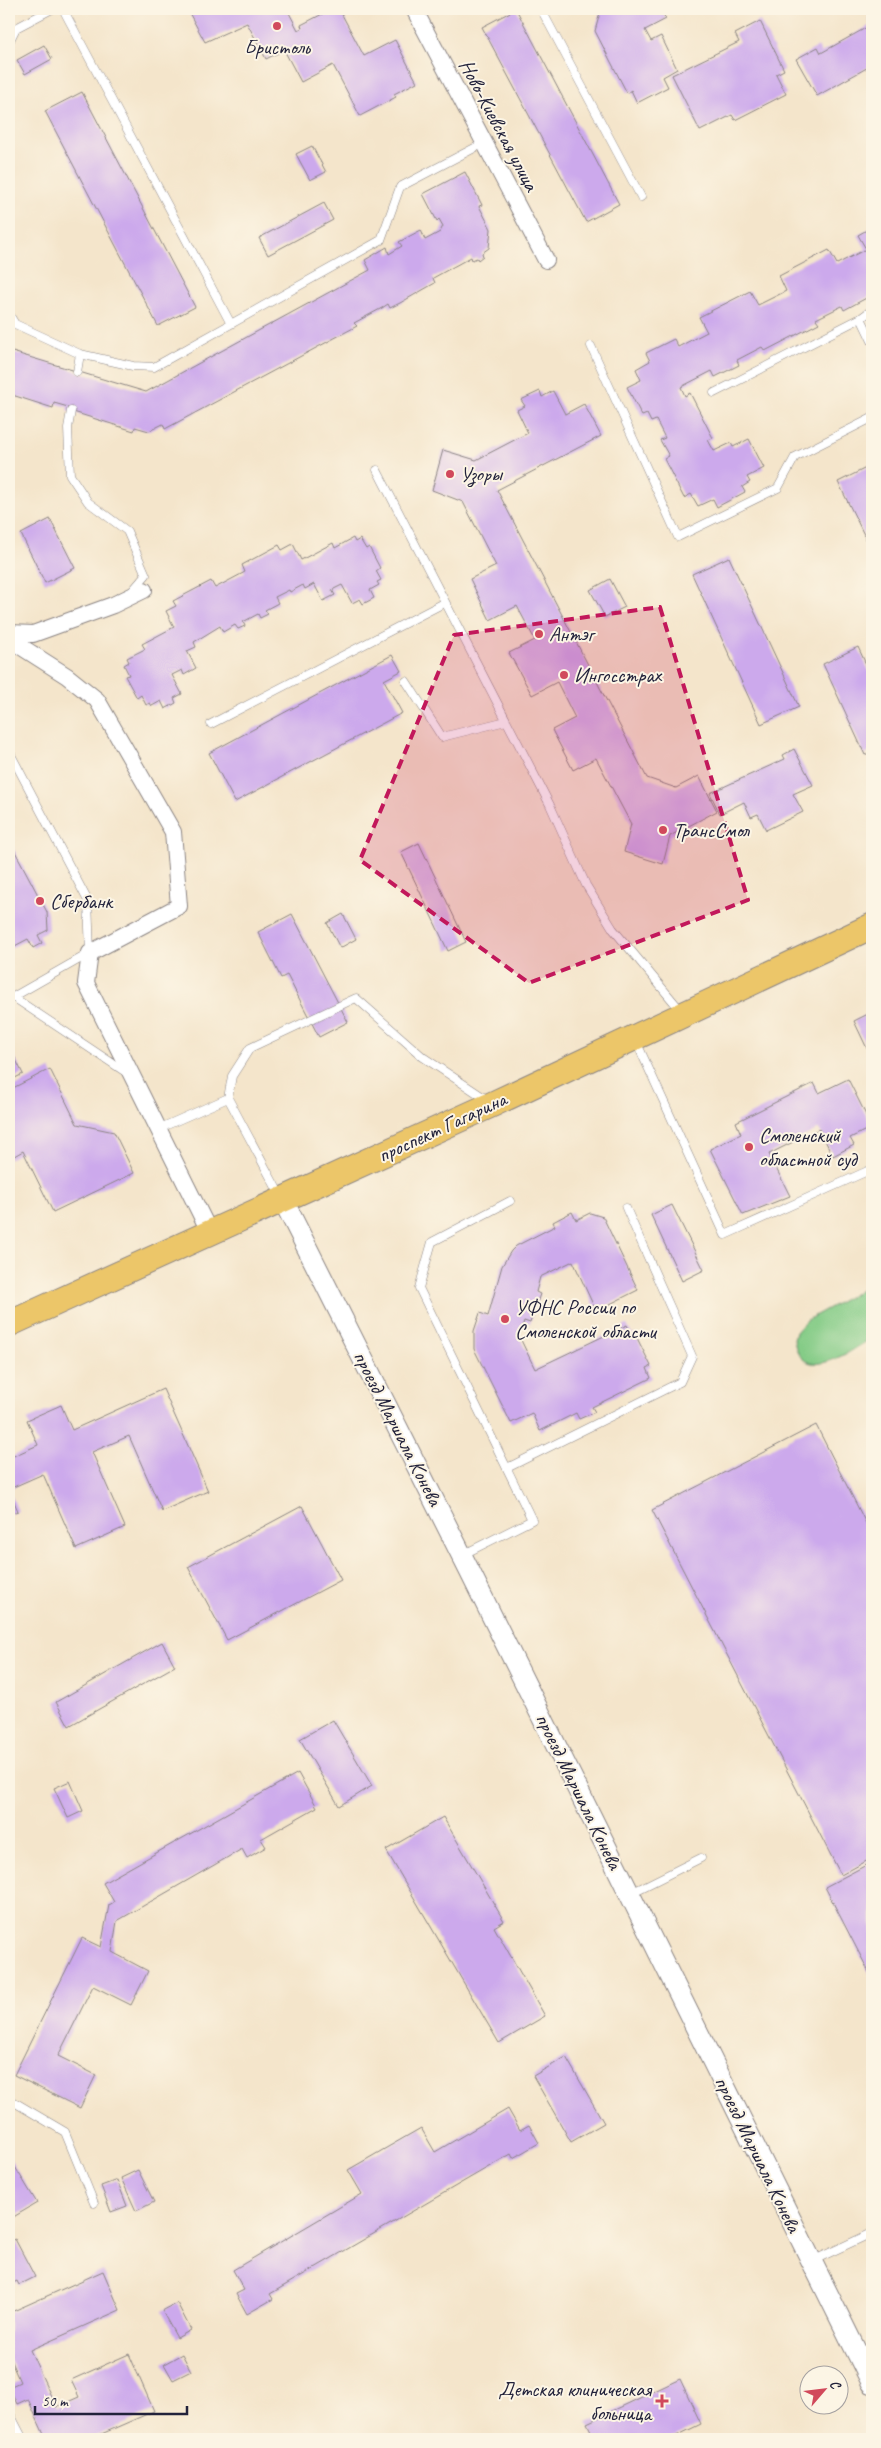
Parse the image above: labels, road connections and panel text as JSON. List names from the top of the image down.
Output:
{
  "streets": {
    "main road": ["проспект Гагарина"],
    "street": ["Ново-Киевская улица", "проезд Маршала Конева"]
  },
  "crossings": [
    ["проспект Гагарина", "проезд Маршала Конева"]
  ],
  "places": {
    "other": [
      "Бристоль",
      "Узоры",
      "Антэг",
      "Ингосстрах",
      "ТрансСмол",
      "Сбербанк",
      "Смоленский областной суд",
      "УФНС России по Смоленской области"
    ],
    "health": ["Детская клиническая больница"]
  },
  "scale_bar": "50 m",
  "north": "top right"
}
